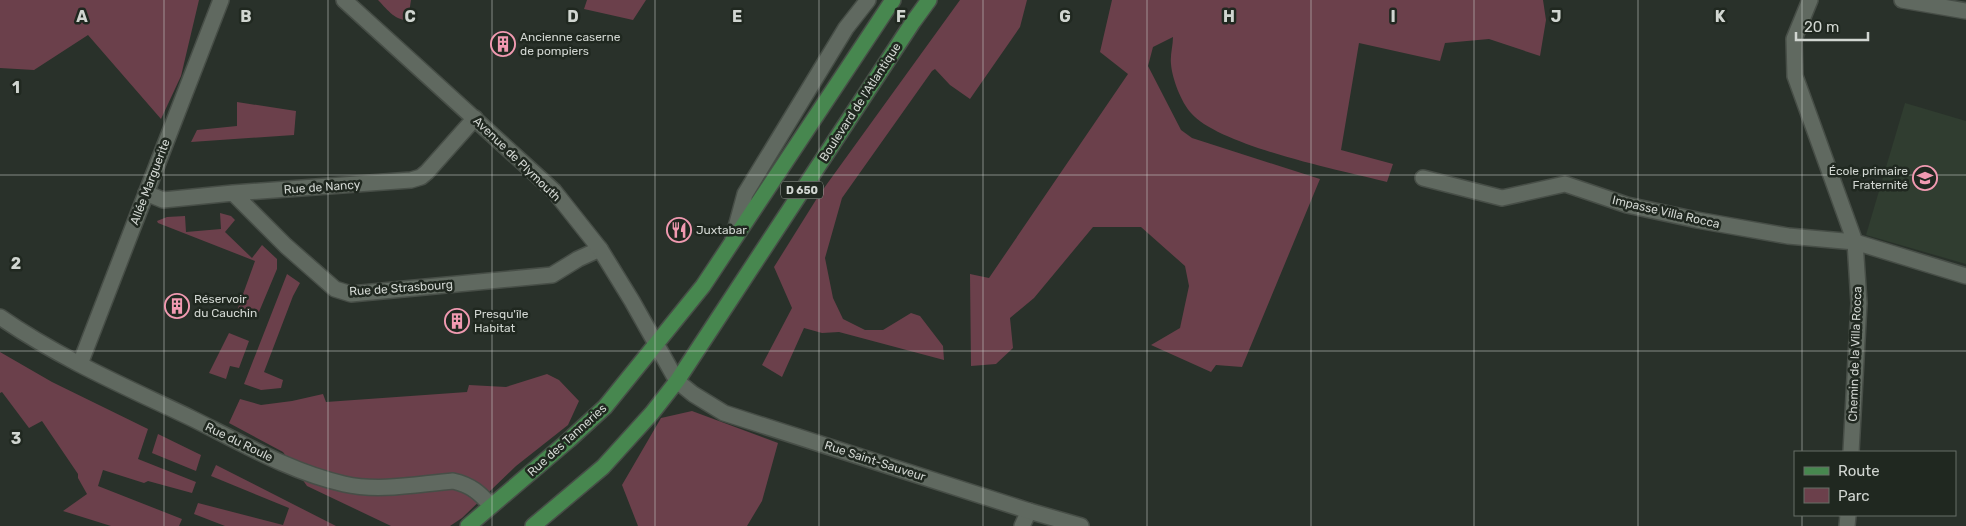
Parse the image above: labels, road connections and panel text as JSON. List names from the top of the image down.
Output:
{
  "streets": {
    "main road": ["Boulevard de l'Atlantique", "D 650", "Rue des Tanneries"],
    "street": [
      "Avenue de Plymouth",
      "Allée Marguerite",
      "Rue de Nancy",
      "Impasse Villa Rocca",
      "Rue de Strasbourg",
      "Chemin de la Villa Rocca",
      "Rue du Roule",
      "Rue Saint-Sauveur"
    ]
  },
  "crossings": [
    ["Boulevard de l'Atlantique", "Avenue de Plymouth"],
    ["Boulevard de l'Atlantique", "D 650"],
    ["Boulevard de l'Atlantique", "Rue Saint-Sauveur"],
    ["Avenue de Plymouth", "Rue de Nancy"],
    ["Avenue de Plymouth", "D 650"],
    ["Avenue de Plymouth", "Rue de Strasbourg"],
    ["Avenue de Plymouth", "Rue des Tanneries"],
    ["Avenue de Plymouth", "Rue Saint-Sauveur"],
    ["Allée Marguerite", "Rue de Nancy"],
    ["Allée Marguerite", "Rue du Roule"],
    ["Rue de Nancy", "Rue de Strasbourg"],
    ["D 650", "Rue des Tanneries"],
    ["D 650", "Rue Saint-Sauveur"],
    ["Impasse Villa Rocca", "Chemin de la Villa Rocca"],
    ["Rue des Tanneries", "Rue du Roule"]
  ],
  "places": {
    "building": ["Ancienne caserne de pompiers", "Réservoir du Cauchin", "Presqu'île Habitat"],
    "school or university": ["École primaire Fraternité"],
    "restaurant": ["Juxtabar"]
  },
  "legend": ["Route", "Parc"],
  "scale_bar": "20 m",
  "grid": {
    "columns": [
      "A",
      "B",
      "C",
      "D",
      "E",
      "F",
      "G",
      "H",
      "I",
      "J",
      "K"
    ],
    "rows": ["1", "2", "3"]
  }
}
